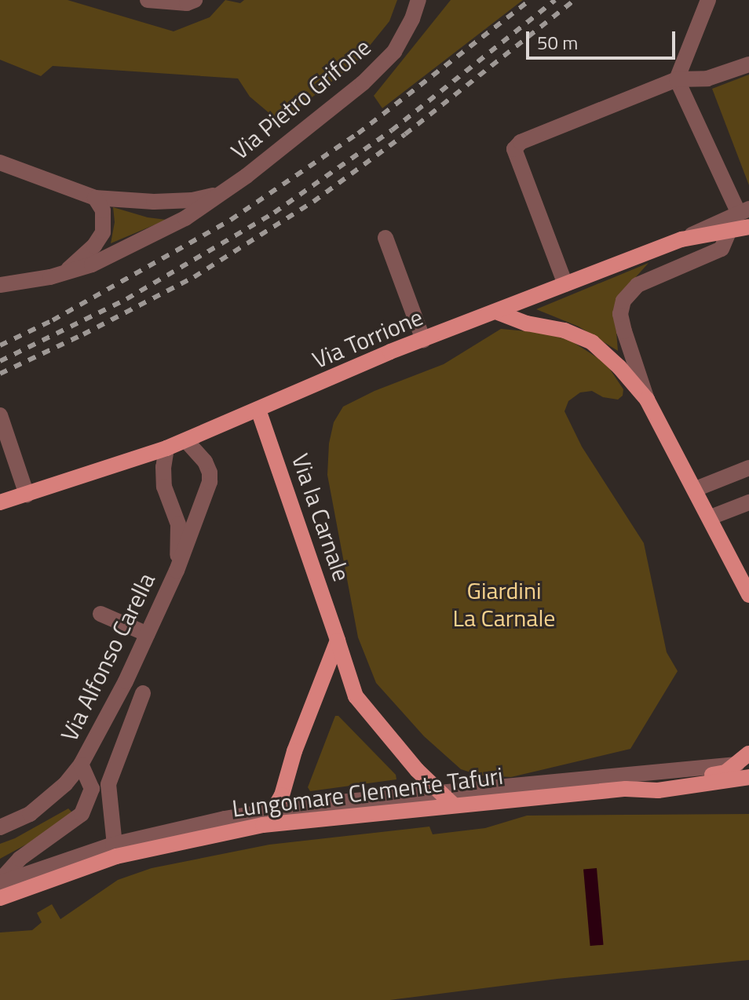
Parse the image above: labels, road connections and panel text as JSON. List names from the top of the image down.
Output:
{
  "streets": {
    "main road": ["Via Torrione", "Via la Carnale", "Lungomare Clemente Tafuri"],
    "street": ["Via Pietro Grifone", "Via Alfonso Carella"]
  },
  "crossings": [
    ["Via Torrione", "Via la Carnale"],
    ["Via Torrione", "Via Alfonso Carella"],
    ["Via la Carnale", "Lungomare Clemente Tafuri"],
    ["Via Alfonso Carella", "Lungomare Clemente Tafuri"]
  ],
  "parks": ["Giardini La Carnale"],
  "scale_bar": "50 m"
}
